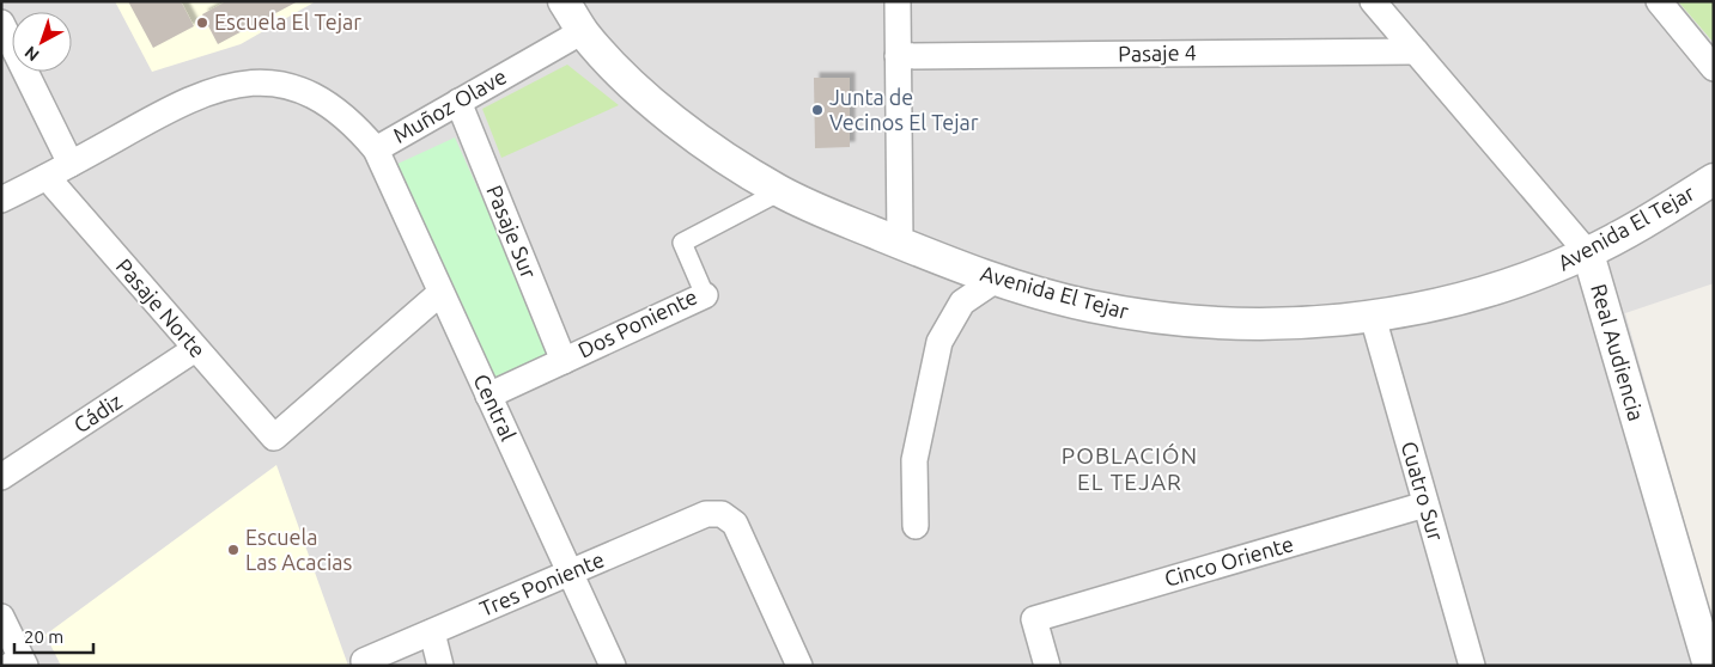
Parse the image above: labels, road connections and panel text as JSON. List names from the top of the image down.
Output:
{
  "streets": {
    "street": [
      "Pasaje 4",
      "Muñoz Olave",
      "Avenida El Tejar",
      "Pasaje Sur",
      "Pasaje Norte",
      "Dos Poniente",
      "Real Audiencia",
      "Central",
      "Cádiz",
      "Cuatro Sur",
      "Cinco Oriente",
      "Tres Poniente"
    ]
  },
  "crossings": [
    ["Pasaje 4", "Real Audiencia"],
    ["Muñoz Olave", "Avenida El Tejar"],
    ["Muñoz Olave", "Pasaje Sur"],
    ["Muñoz Olave", "Pasaje Norte"],
    ["Muñoz Olave", "Central"],
    ["Avenida El Tejar", "Dos Poniente"],
    ["Avenida El Tejar", "Real Audiencia"],
    ["Avenida El Tejar", "Cuatro Sur"],
    ["Pasaje Sur", "Dos Poniente"],
    ["Pasaje Norte", "Central"],
    ["Pasaje Norte", "Cádiz"],
    ["Dos Poniente", "Central"],
    ["Central", "Tres Poniente"],
    ["Cuatro Sur", "Cinco Oriente"]
  ],
  "districts": ["POBLACIÓN EL TEJAR"],
  "places": ["Escuela El Tejar", "Junta de Vecinos El Tejar", "Escuela Las Acacias"],
  "scale_bar": "20 m",
  "north": "bottom left"
}
